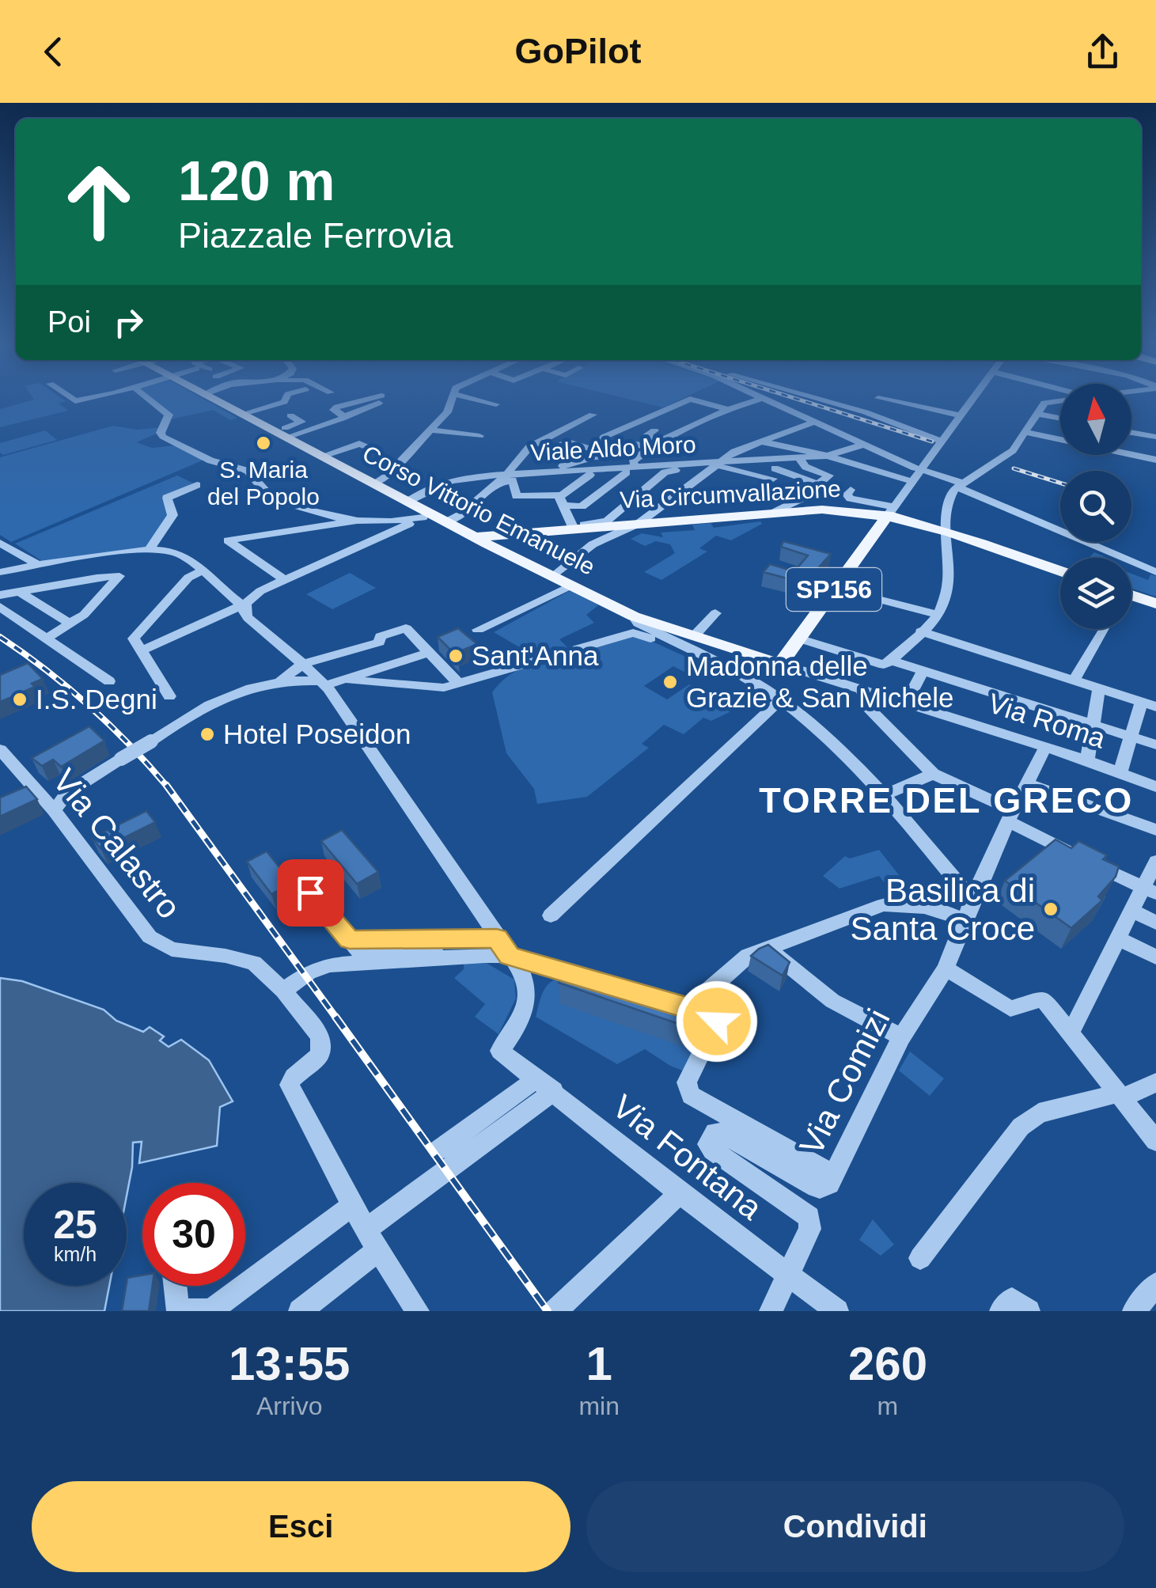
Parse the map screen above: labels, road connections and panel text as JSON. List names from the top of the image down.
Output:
{
  "streets": {
    "main road": [
      "Via Circumvallazione",
      "Corso Vittorio Emanuele",
      "SP156",
      "Via Roma"
    ],
    "street": [
      "Viale Aldo Moro",
      "Via Calastro",
      "Via Comizi",
      "Via Fontana"
    ]
  },
  "crossings": [
    ["Viale Aldo Moro", "Corso Vittorio Emanuele"],
    ["Via Circumvallazione", "Corso Vittorio Emanuele"],
    ["Via Circumvallazione", "SP156"],
    ["Corso Vittorio Emanuele", "Via Roma"],
    ["SP156", "Via Roma"],
    ["Via Roma", "Via Comizi"],
    ["Via Comizi", "Via Fontana"]
  ],
  "districts": ["TORRE DEL GRECO"],
  "places": [
    "S. Maria del Popolo",
    "Sant'Anna",
    "Madonna delle Grazie & San Michele",
    "I.S. Degni",
    "Hotel Poseidon",
    "Basilica di Santa Croce"
  ],
  "north": "top",
  "page": {
    "header": "GoPilot",
    "turn": ["120 m", "Piazzale Ferrovia"],
    "then": "Poi",
    "speed": "25 km/h",
    "limit": "30",
    "eta": [
      "13:55",
      "Arrivo",
      "1",
      "min",
      "260",
      "m"
    ],
    "buttons": ["Esci", "Condividi"]
  }
}
